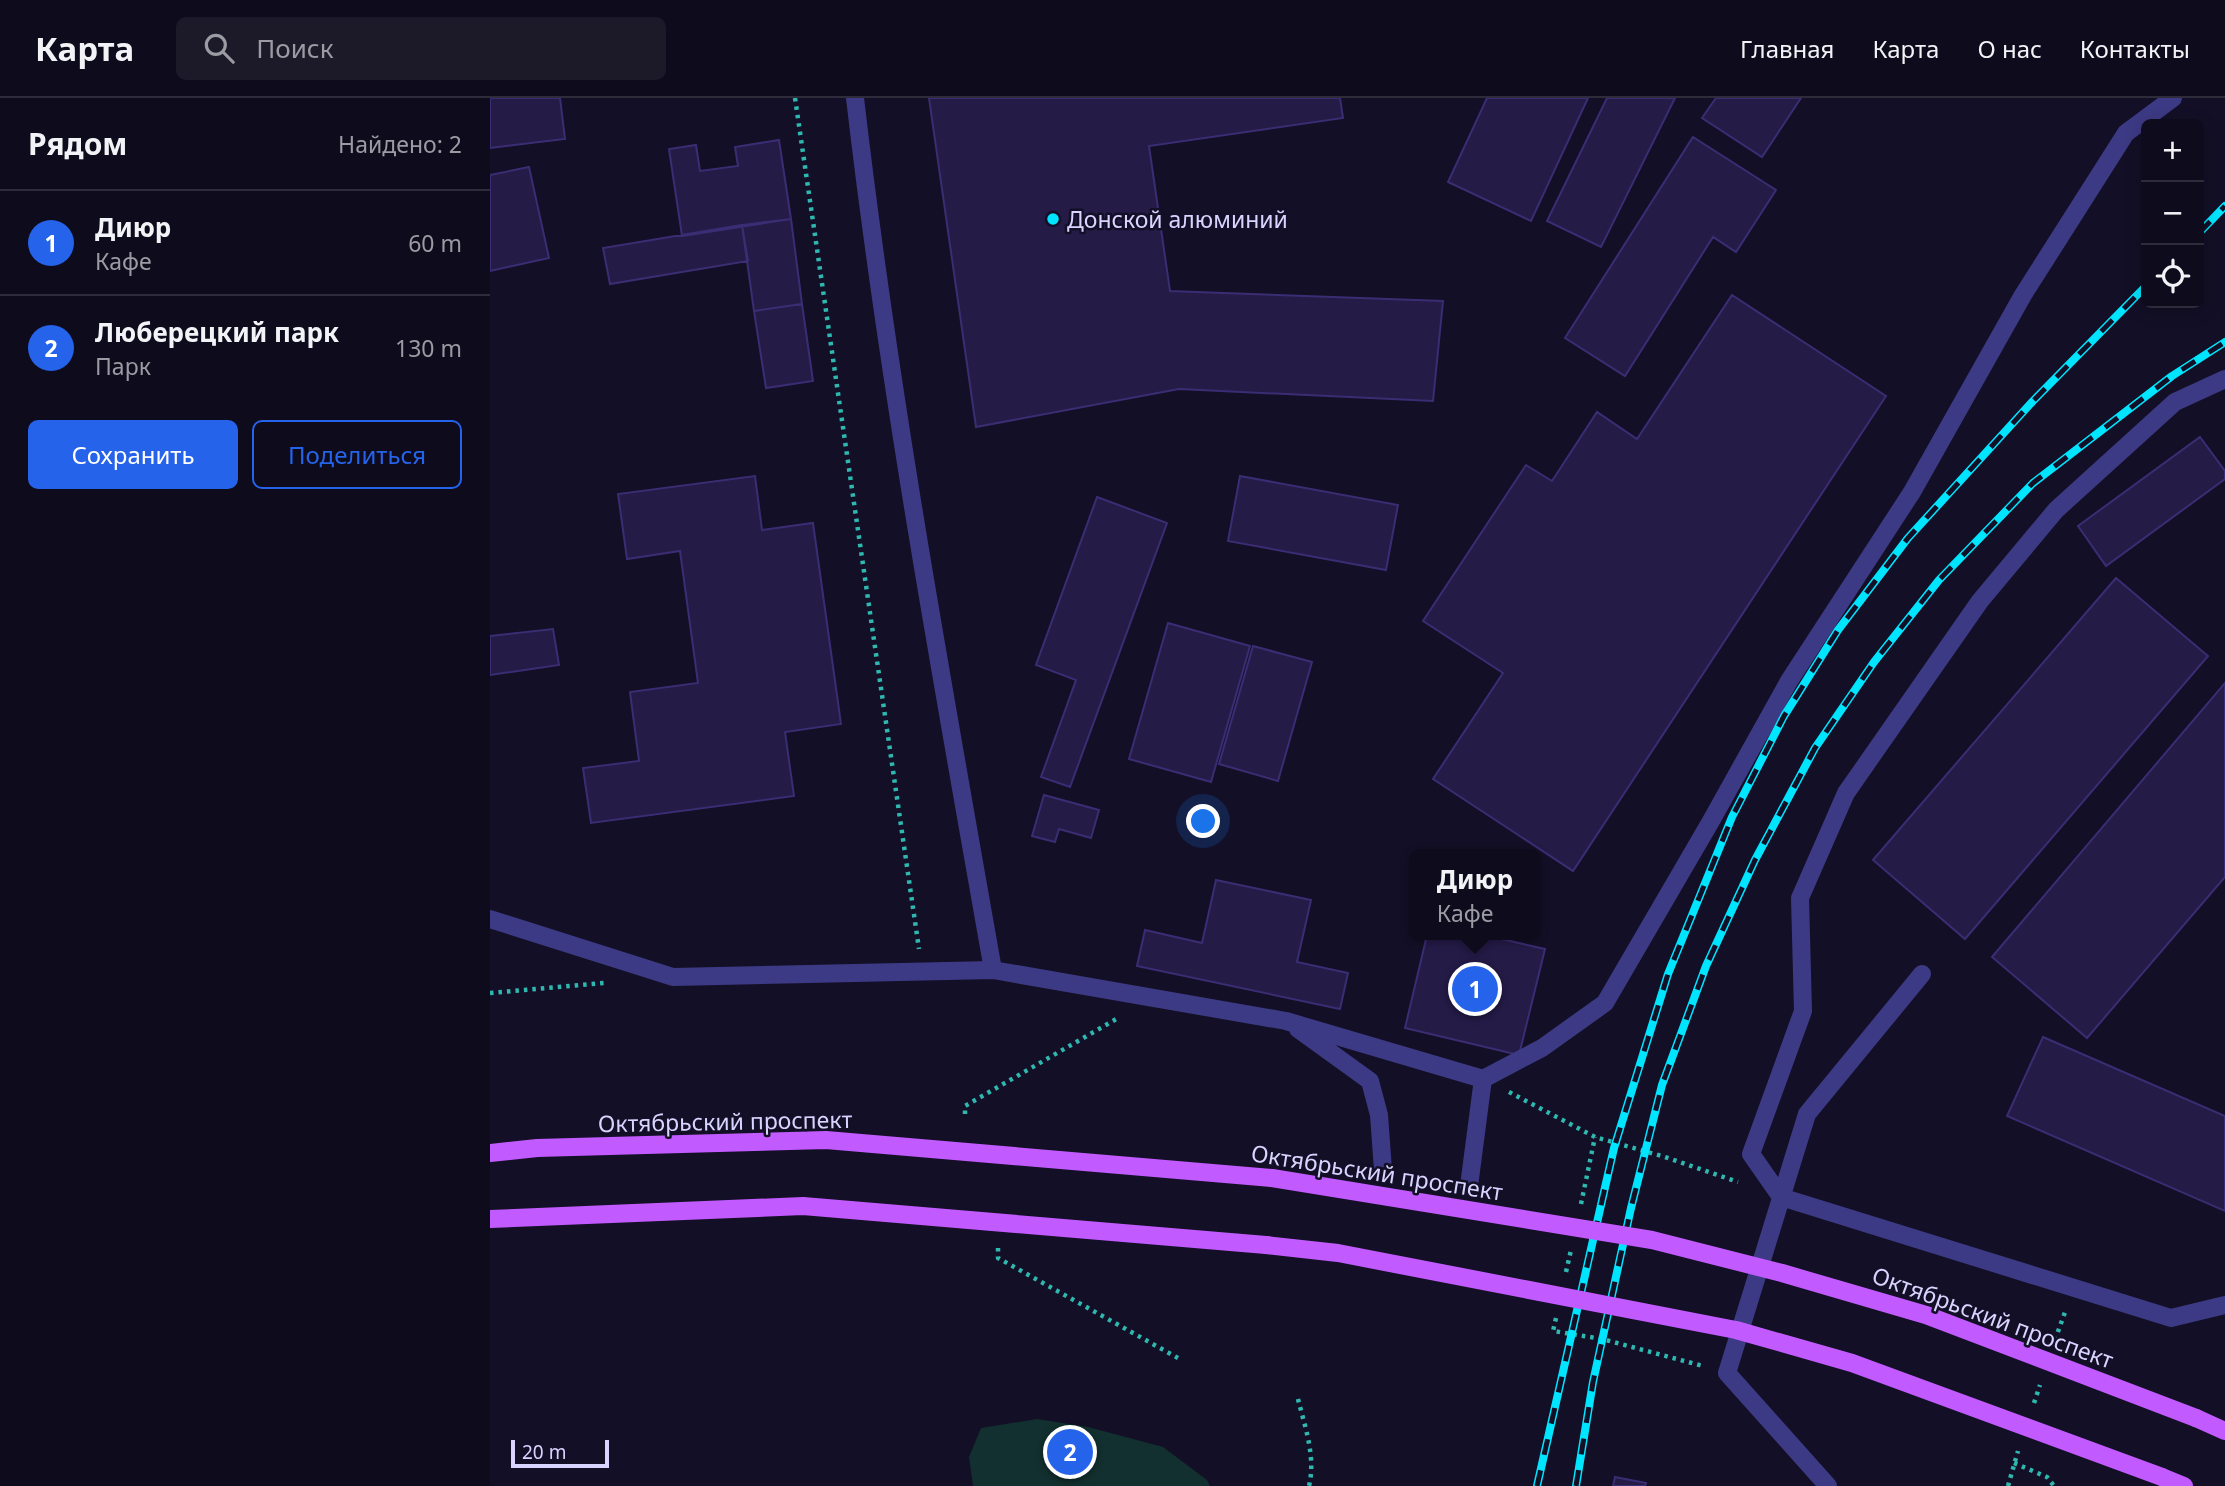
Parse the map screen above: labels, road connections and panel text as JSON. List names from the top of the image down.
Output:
{
  "streets": {
    "main road": ["Октябрьский проспект"]
  },
  "places": ["Донской алюминий"],
  "scale_bar": "20 m",
  "page": {
    "header": "Карта",
    "search": "Поиск",
    "nav": [
      "Главная",
      "Карта",
      "О нас",
      "Контакты"
    ],
    "heading": ["Рядом", "Найдено: 2"],
    "map_buttons": ["+", "−"],
    "list": [
      {
        "mark": "1",
        "name": "Диюр",
        "note": "Кафе",
        "value": "60 m"
      },
      {
        "mark": "2",
        "name": "Люберецкий парк",
        "note": "Парк",
        "value": "130 m"
      }
    ],
    "buttons": ["Сохранить", "Поделиться"],
    "popup": ["Диюр", "Кафе"],
    "pins": ["1", "2"],
    "scale": "20 m"
  }
}
